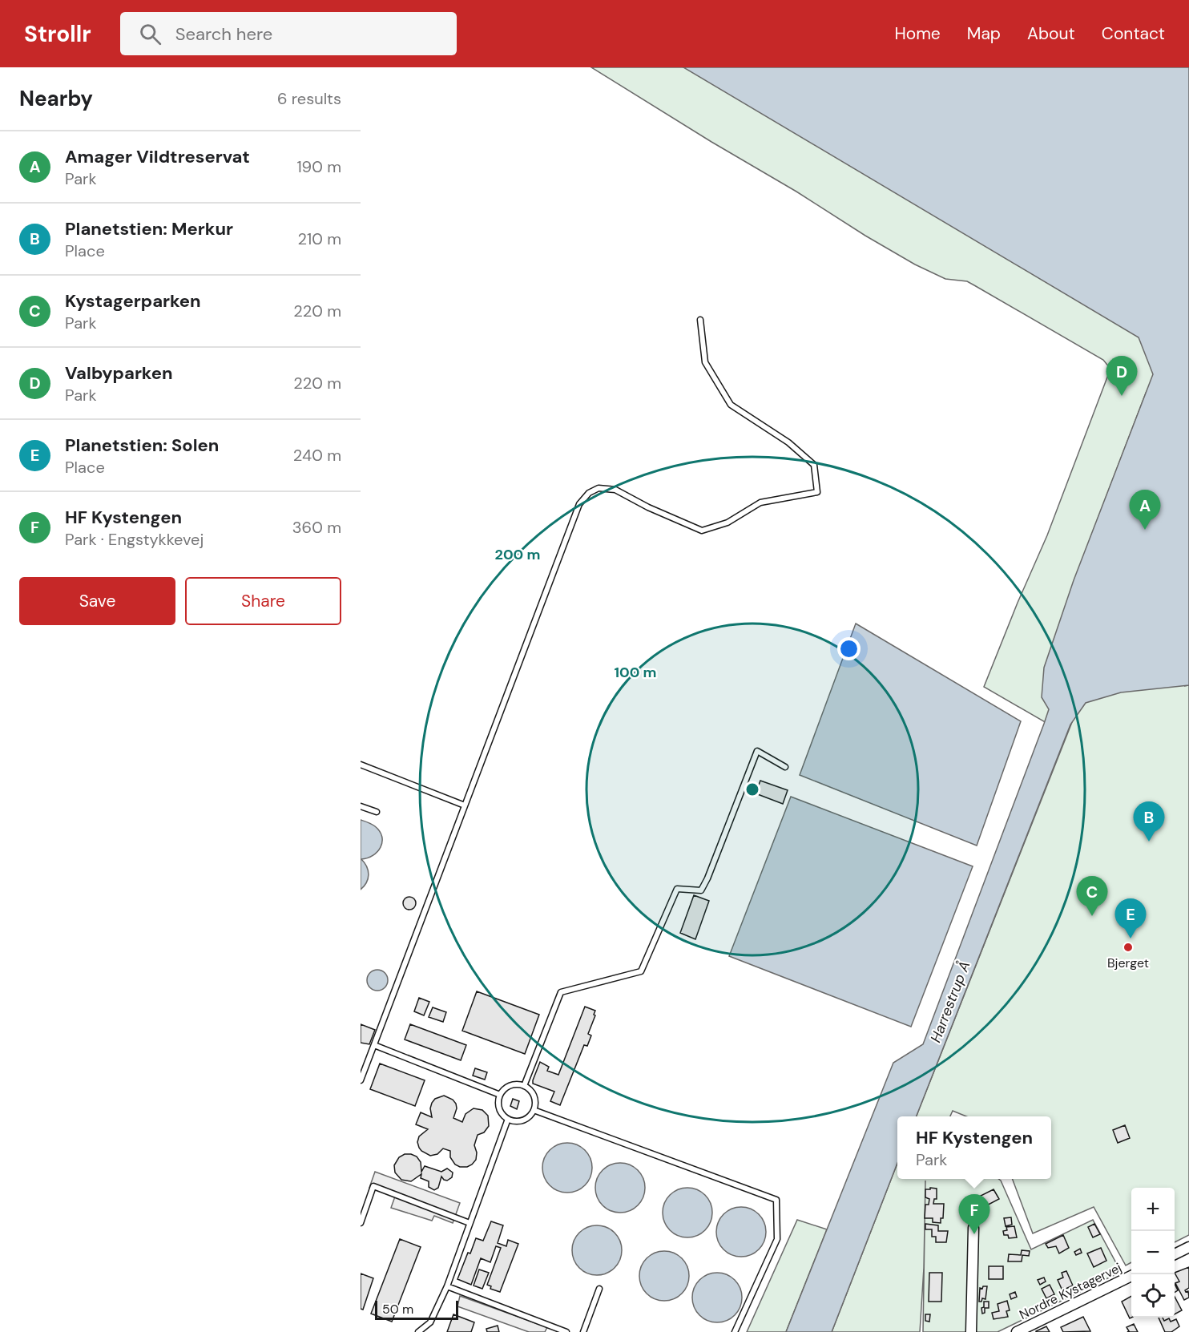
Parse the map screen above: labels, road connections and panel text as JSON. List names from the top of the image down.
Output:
{
  "streets": {
    "street": ["Nordre Kystagervej"]
  },
  "water": ["Harrestrup Å"],
  "places": ["Bjerget"],
  "scale_bar": "50 m",
  "page": {
    "header": "Strollr",
    "search": "Search here",
    "nav": [
      "Home",
      "Map",
      "About",
      "Contact"
    ],
    "heading": ["Nearby", "6 results"],
    "list": [
      {
        "mark": "A",
        "name": "Amager Vildtreservat",
        "note": "Park",
        "value": "190 m"
      },
      {
        "mark": "B",
        "name": "Planetstien: Merkur",
        "note": "Place",
        "value": "210 m"
      },
      {
        "mark": "C",
        "name": "Kystagerparken",
        "note": "Park",
        "value": "220 m"
      },
      {
        "mark": "D",
        "name": "Valbyparken",
        "note": "Park",
        "value": "220 m"
      },
      {
        "mark": "E",
        "name": "Planetstien: Solen",
        "note": "Place",
        "value": "240 m"
      },
      {
        "mark": "F",
        "name": "HF Kystengen",
        "note": "Park · Engstykkevej",
        "value": "360 m"
      }
    ],
    "pins": [
      "D",
      "A",
      "B",
      "C",
      "E",
      "F"
    ],
    "buttons": ["Save", "Share"],
    "popup": ["HF Kystengen", "Park"],
    "map_buttons": ["+", "−"],
    "scale": "50 m"
  },
  "rings": ["200 m", "100 m"]
}
